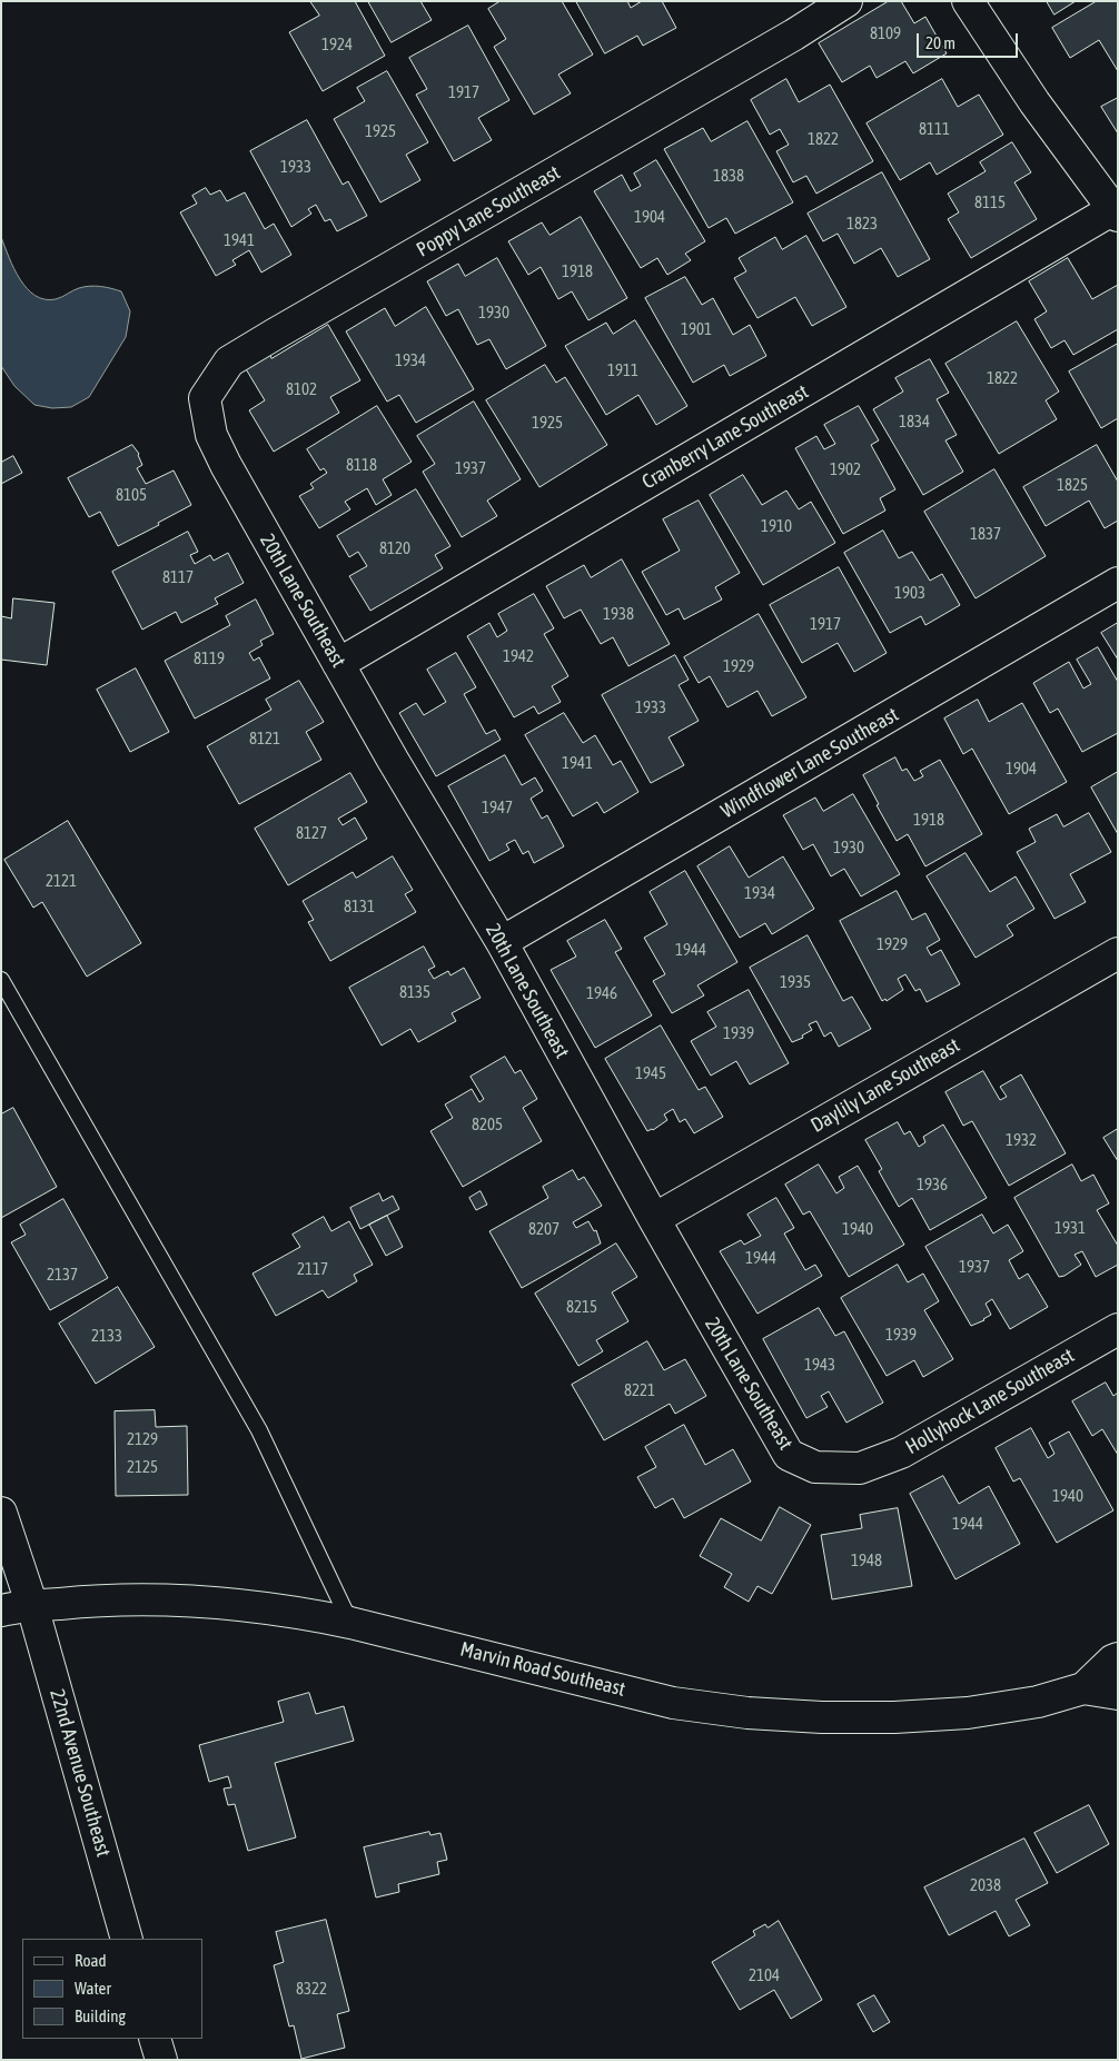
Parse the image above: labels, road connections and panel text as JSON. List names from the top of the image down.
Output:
{
  "streets": {
    "street": [
      "Poppy Lane Southeast",
      "Cranberry Lane Southeast",
      "20th Lane Southeast",
      "Windflower Lane Southeast",
      "Daylily Lane Southeast",
      "Hollyhock Lane Southeast",
      "Marvin Road Southeast",
      "22nd Avenue Southeast"
    ]
  },
  "crossings": [
    ["Poppy Lane Southeast", "20th Lane Southeast"],
    ["Cranberry Lane Southeast", "20th Lane Southeast"],
    ["20th Lane Southeast", "Windflower Lane Southeast"],
    ["20th Lane Southeast", "Daylily Lane Southeast"],
    ["20th Lane Southeast", "Hollyhock Lane Southeast"],
    ["Marvin Road Southeast", "22nd Avenue Southeast"]
  ],
  "house_numbers": [
    "8109",
    "1924",
    "1917",
    "8111",
    "1925",
    "1822",
    "1933",
    "1838",
    "8115",
    "1904",
    "1823",
    "1941",
    "1918",
    "1930",
    "1901",
    "1934",
    "1911",
    "1822",
    "8102",
    "1834",
    "1925",
    "8118",
    "1937",
    "1902",
    "1825",
    "8105",
    "1910",
    "1837",
    "8120",
    "8117",
    "1903",
    "1938",
    "1917",
    "1942",
    "8119",
    "1929",
    "1933",
    "8121",
    "1941",
    "1904",
    "1947",
    "1918",
    "8127",
    "1930",
    "2121",
    "1934",
    "8131",
    "1929",
    "1944",
    "1935",
    "8135",
    "1946",
    "1939",
    "1945",
    "8205",
    "1932",
    "1936",
    "1931",
    "8207",
    "1940",
    "1944",
    "1937",
    "2117",
    "2137",
    "8215",
    "1939",
    "2133",
    "1943",
    "8221",
    "2129",
    "2125",
    "1940",
    "1944",
    "1948",
    "2038",
    "2104",
    "8322"
  ],
  "legend": ["Road", "Water", "Building"],
  "scale_bar": "20 m"
}
